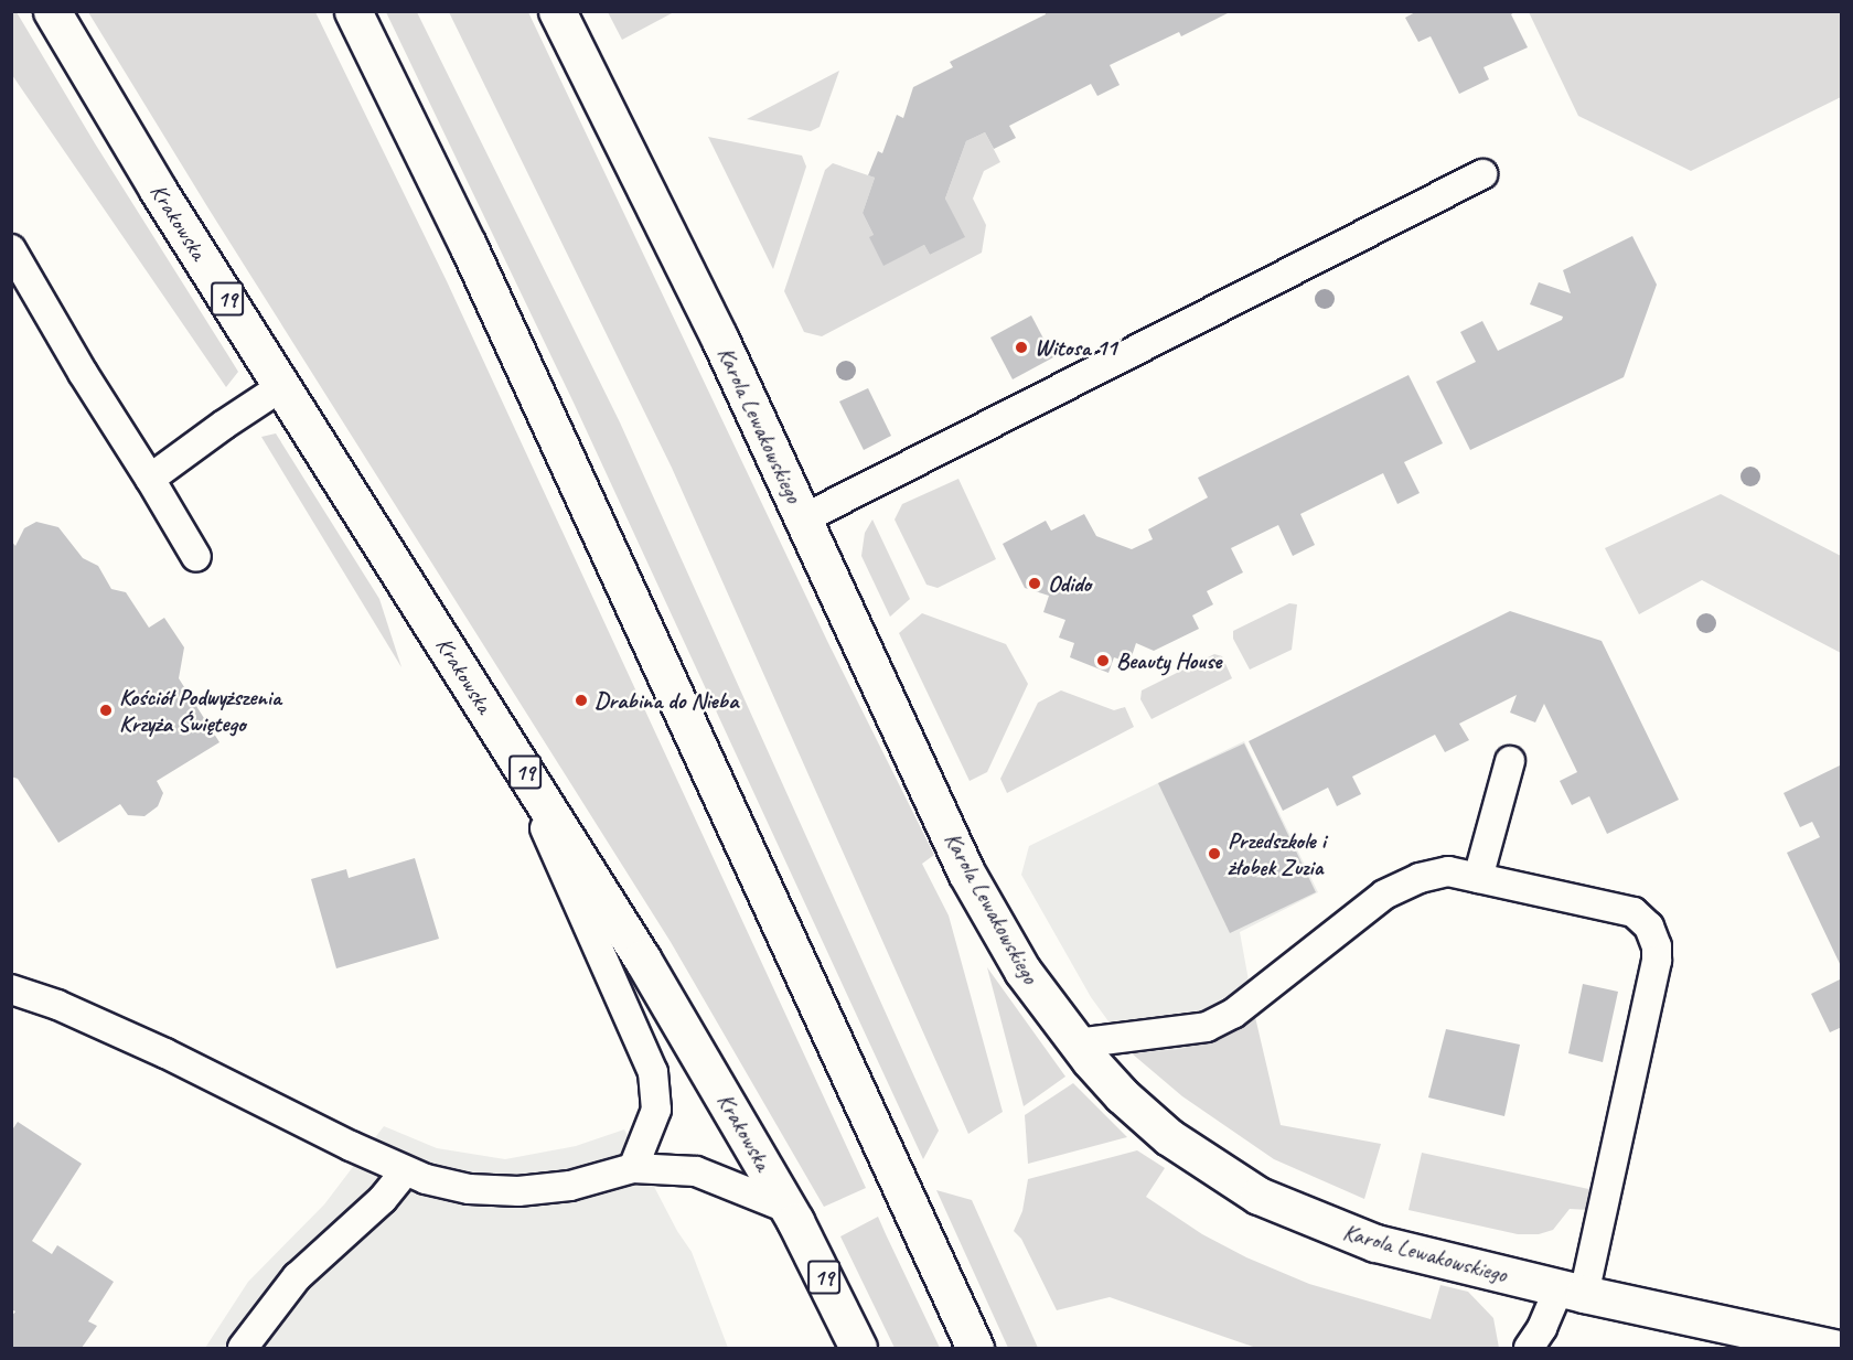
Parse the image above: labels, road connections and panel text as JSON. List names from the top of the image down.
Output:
{
  "streets": {
    "main road": ["Krakowska", "19", "Karola Lewakowskiego"]
  },
  "places": [
    "Witosa 11",
    "Odido",
    "Beauty House",
    "Drabina do Nieba",
    "Kościół Podwyższenia Krzyża Świętego",
    "Przedszkole i żłobek Zuzia"
  ]
}
